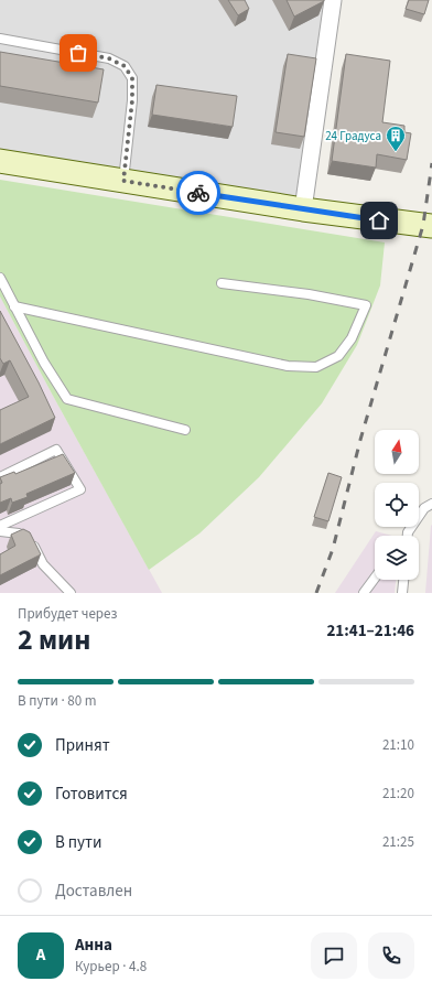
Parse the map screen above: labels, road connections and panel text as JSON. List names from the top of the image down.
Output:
{
  "places": {
    "building": ["24 Градуса"]
  },
  "north": "top",
  "page": {
    "heading": ["2 мин", "Прибудет через", "21:41–21:46"],
    "panel": ["Анна", "Курьер · 4.8"],
    "bar": "В пути · 80 m",
    "list": [
      ["Принят", "21:10"],
      ["Готовится", "21:20"],
      ["В пути", "21:25"],
      "Доставлен"
    ],
    "round": "А"
  }
}
